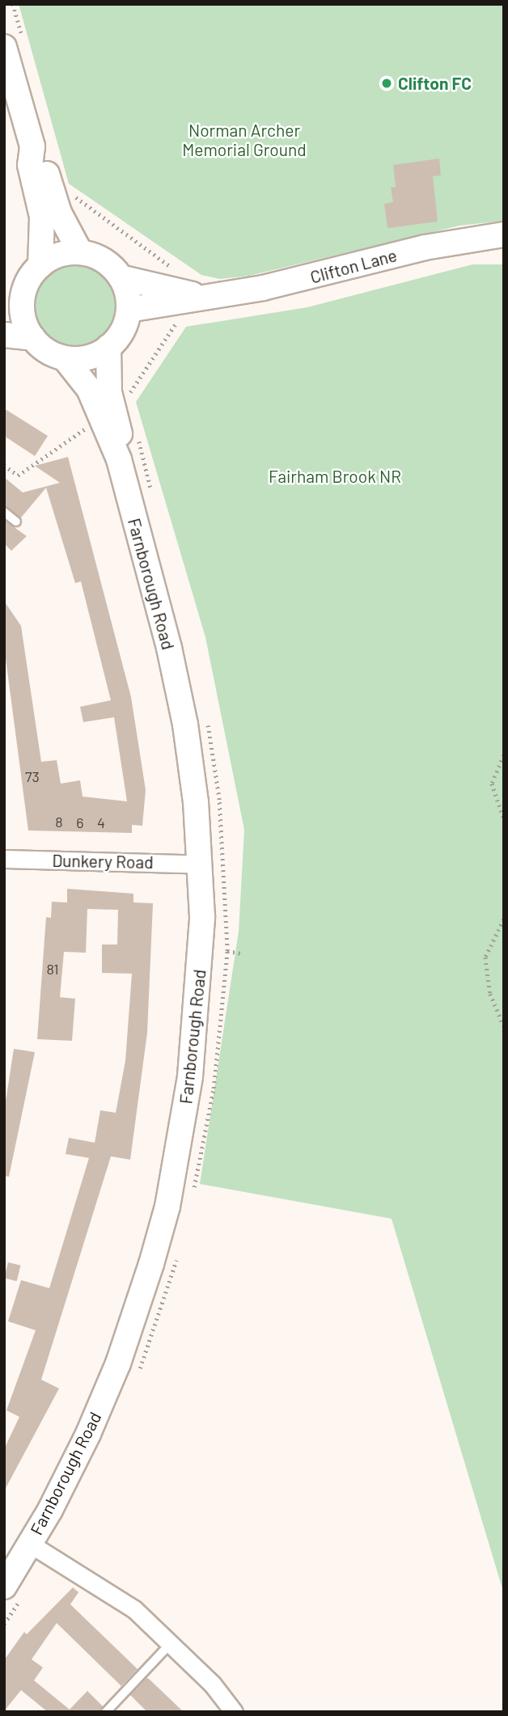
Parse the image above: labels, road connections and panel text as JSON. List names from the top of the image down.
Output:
{
  "streets": {
    "street": ["Clifton Lane", "Farnborough Road", "Dunkery Road"]
  },
  "crossings": [
    ["Clifton Lane", "Farnborough Road"],
    ["Farnborough Road", "Dunkery Road"]
  ],
  "parks": ["Norman Archer Memorial Ground", "Fairham Brook NR"],
  "places": ["Clifton FC"],
  "house_numbers": [
    "73",
    "8",
    "6",
    "4",
    "81"
  ]
}
